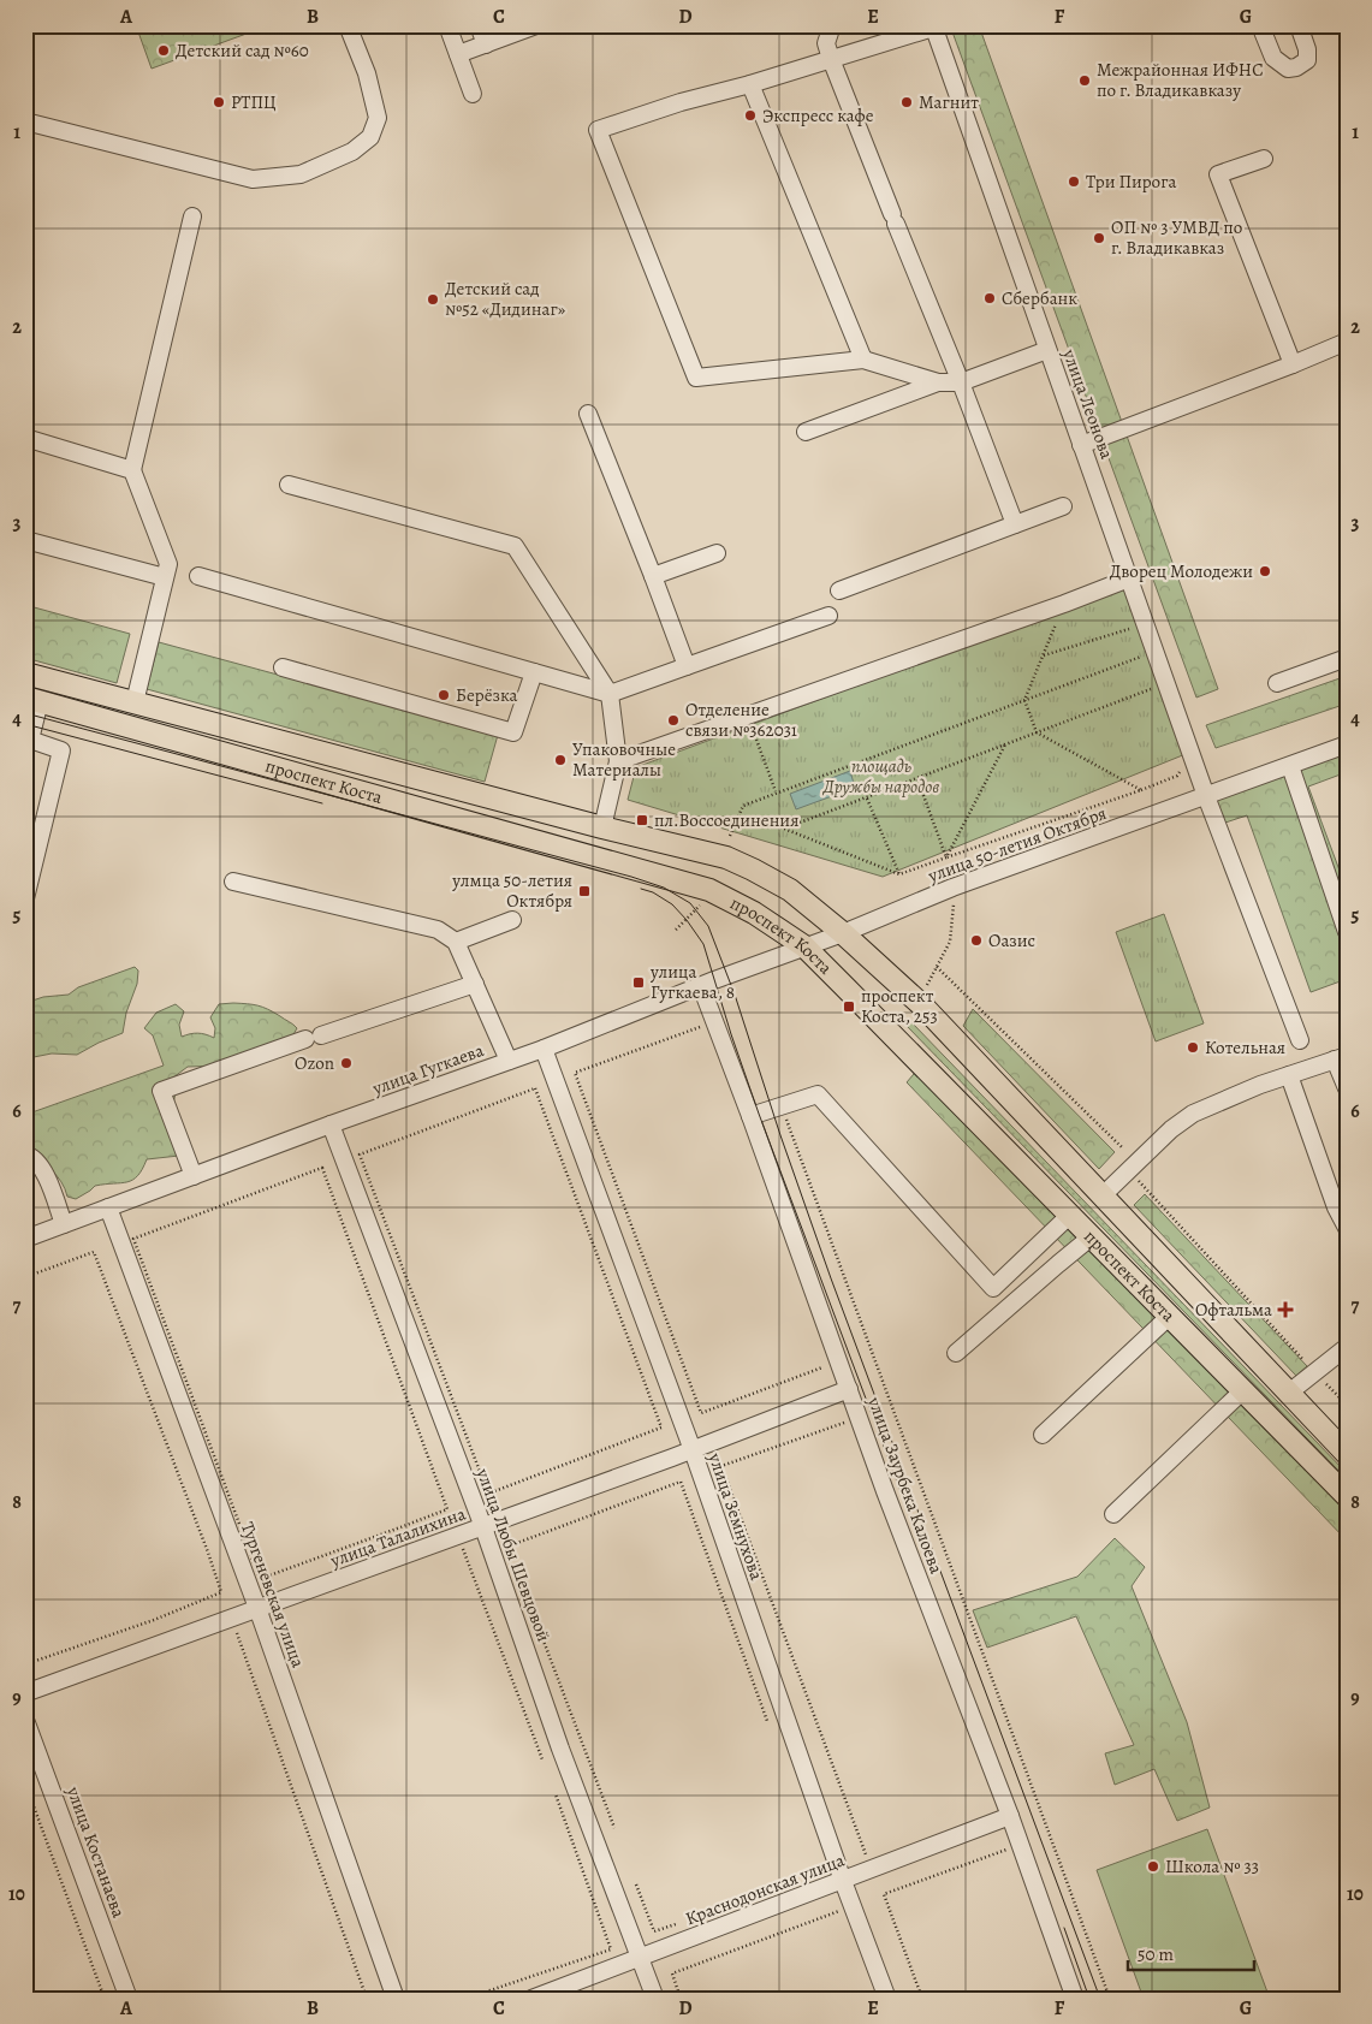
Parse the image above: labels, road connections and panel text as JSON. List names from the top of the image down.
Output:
{
  "streets": {
    "main road": ["проспект Коста"],
    "street": [
      "улица Леонова",
      "улица 50-летия Октября",
      "улица Гугкаева",
      "улица Заурбека Калоева",
      "улица Земнухова",
      "улица Талалихина",
      "улица Любы Шевцовой",
      "Тургеневская улица",
      "улица Костанаева",
      "Краснодонская улица"
    ]
  },
  "crossings": [
    ["улица Леонова", "улица 50-летия Октября"],
    ["проспект Коста", "улица 50-летия Октября"],
    ["проспект Коста", "улица Гугкаева"],
    ["улица 50-летия Октября", "улица Гугкаева"],
    ["улица Гугкаева", "улица Заурбека Калоева"],
    ["улица Гугкаева", "улица Земнухова"],
    ["улица Гугкаева", "улица Любы Шевцовой"],
    ["улица Гугкаева", "Тургеневская улица"],
    ["улица Заурбека Калоева", "улица Талалихина"],
    ["улица Заурбека Калоева", "Краснодонская улица"],
    ["улица Земнухова", "улица Талалихина"],
    ["улица Земнухова", "Краснодонская улица"],
    ["улица Талалихина", "улица Любы Шевцовой"],
    ["улица Талалихина", "Тургеневская улица"],
    ["улица Любы Шевцовой", "Краснодонская улица"]
  ],
  "parks": ["площадь Дружбы народов"],
  "places": {
    "other": [
      "Детский сад №60",
      "Межрайонная ИФНС по г. Владикавказу",
      "РТПЦ",
      "Магнит",
      "Экспресс кафе",
      "Три Пирога",
      "ОП № 3 УМВД по г. Владикавказ",
      "Сбербанк",
      "Детский сад №52 «Дидинаг»",
      "Дворец Молодежи",
      "Берёзка",
      "Отделение связи №362031",
      "Упаковочные Материалы",
      "Оазис",
      "Котельная",
      "Ozon",
      "Школа № 33"
    ],
    "transit": [
      "пл.Воссоединения",
      "улмца 50-летия Октября",
      "улица Гугкаева, 8",
      "проспект Коста, 253"
    ],
    "health": ["Офтальма"]
  },
  "scale_bar": "50 m",
  "grid": {
    "columns": [
      "A",
      "B",
      "C",
      "D",
      "E",
      "F",
      "G"
    ],
    "rows": [
      "1",
      "2",
      "3",
      "4",
      "5",
      "6",
      "7",
      "8",
      "9",
      "10"
    ]
  }
}
